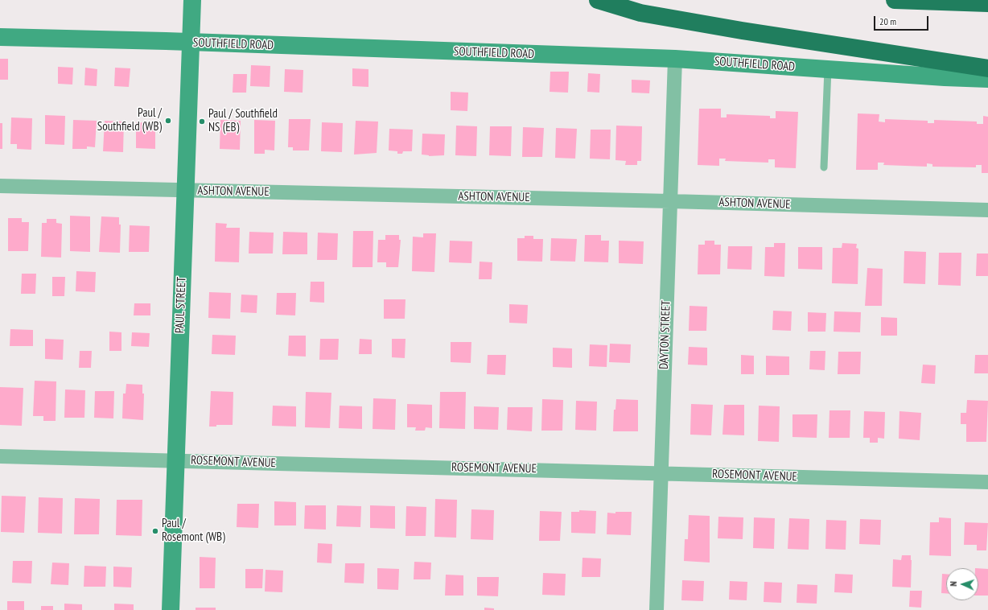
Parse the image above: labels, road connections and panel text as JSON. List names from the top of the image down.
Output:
{
  "streets": {
    "main road": ["SOUTHFIELD ROAD", "PAUL STREET"],
    "street": ["ASHTON AVENUE", "DAYTON STREET", "ROSEMONT AVENUE"]
  },
  "crossings": [
    ["SOUTHFIELD ROAD", "PAUL STREET"],
    ["SOUTHFIELD ROAD", "DAYTON STREET"],
    ["ASHTON AVENUE", "PAUL STREET"],
    ["ASHTON AVENUE", "DAYTON STREET"],
    ["PAUL STREET", "ROSEMONT AVENUE"],
    ["DAYTON STREET", "ROSEMONT AVENUE"]
  ],
  "places": ["Paul / Southfield (WB)", "Paul / Southfield NS (EB)", "Paul / Rosemont (WB)"],
  "scale_bar": "20 m",
  "north": "left"
}
